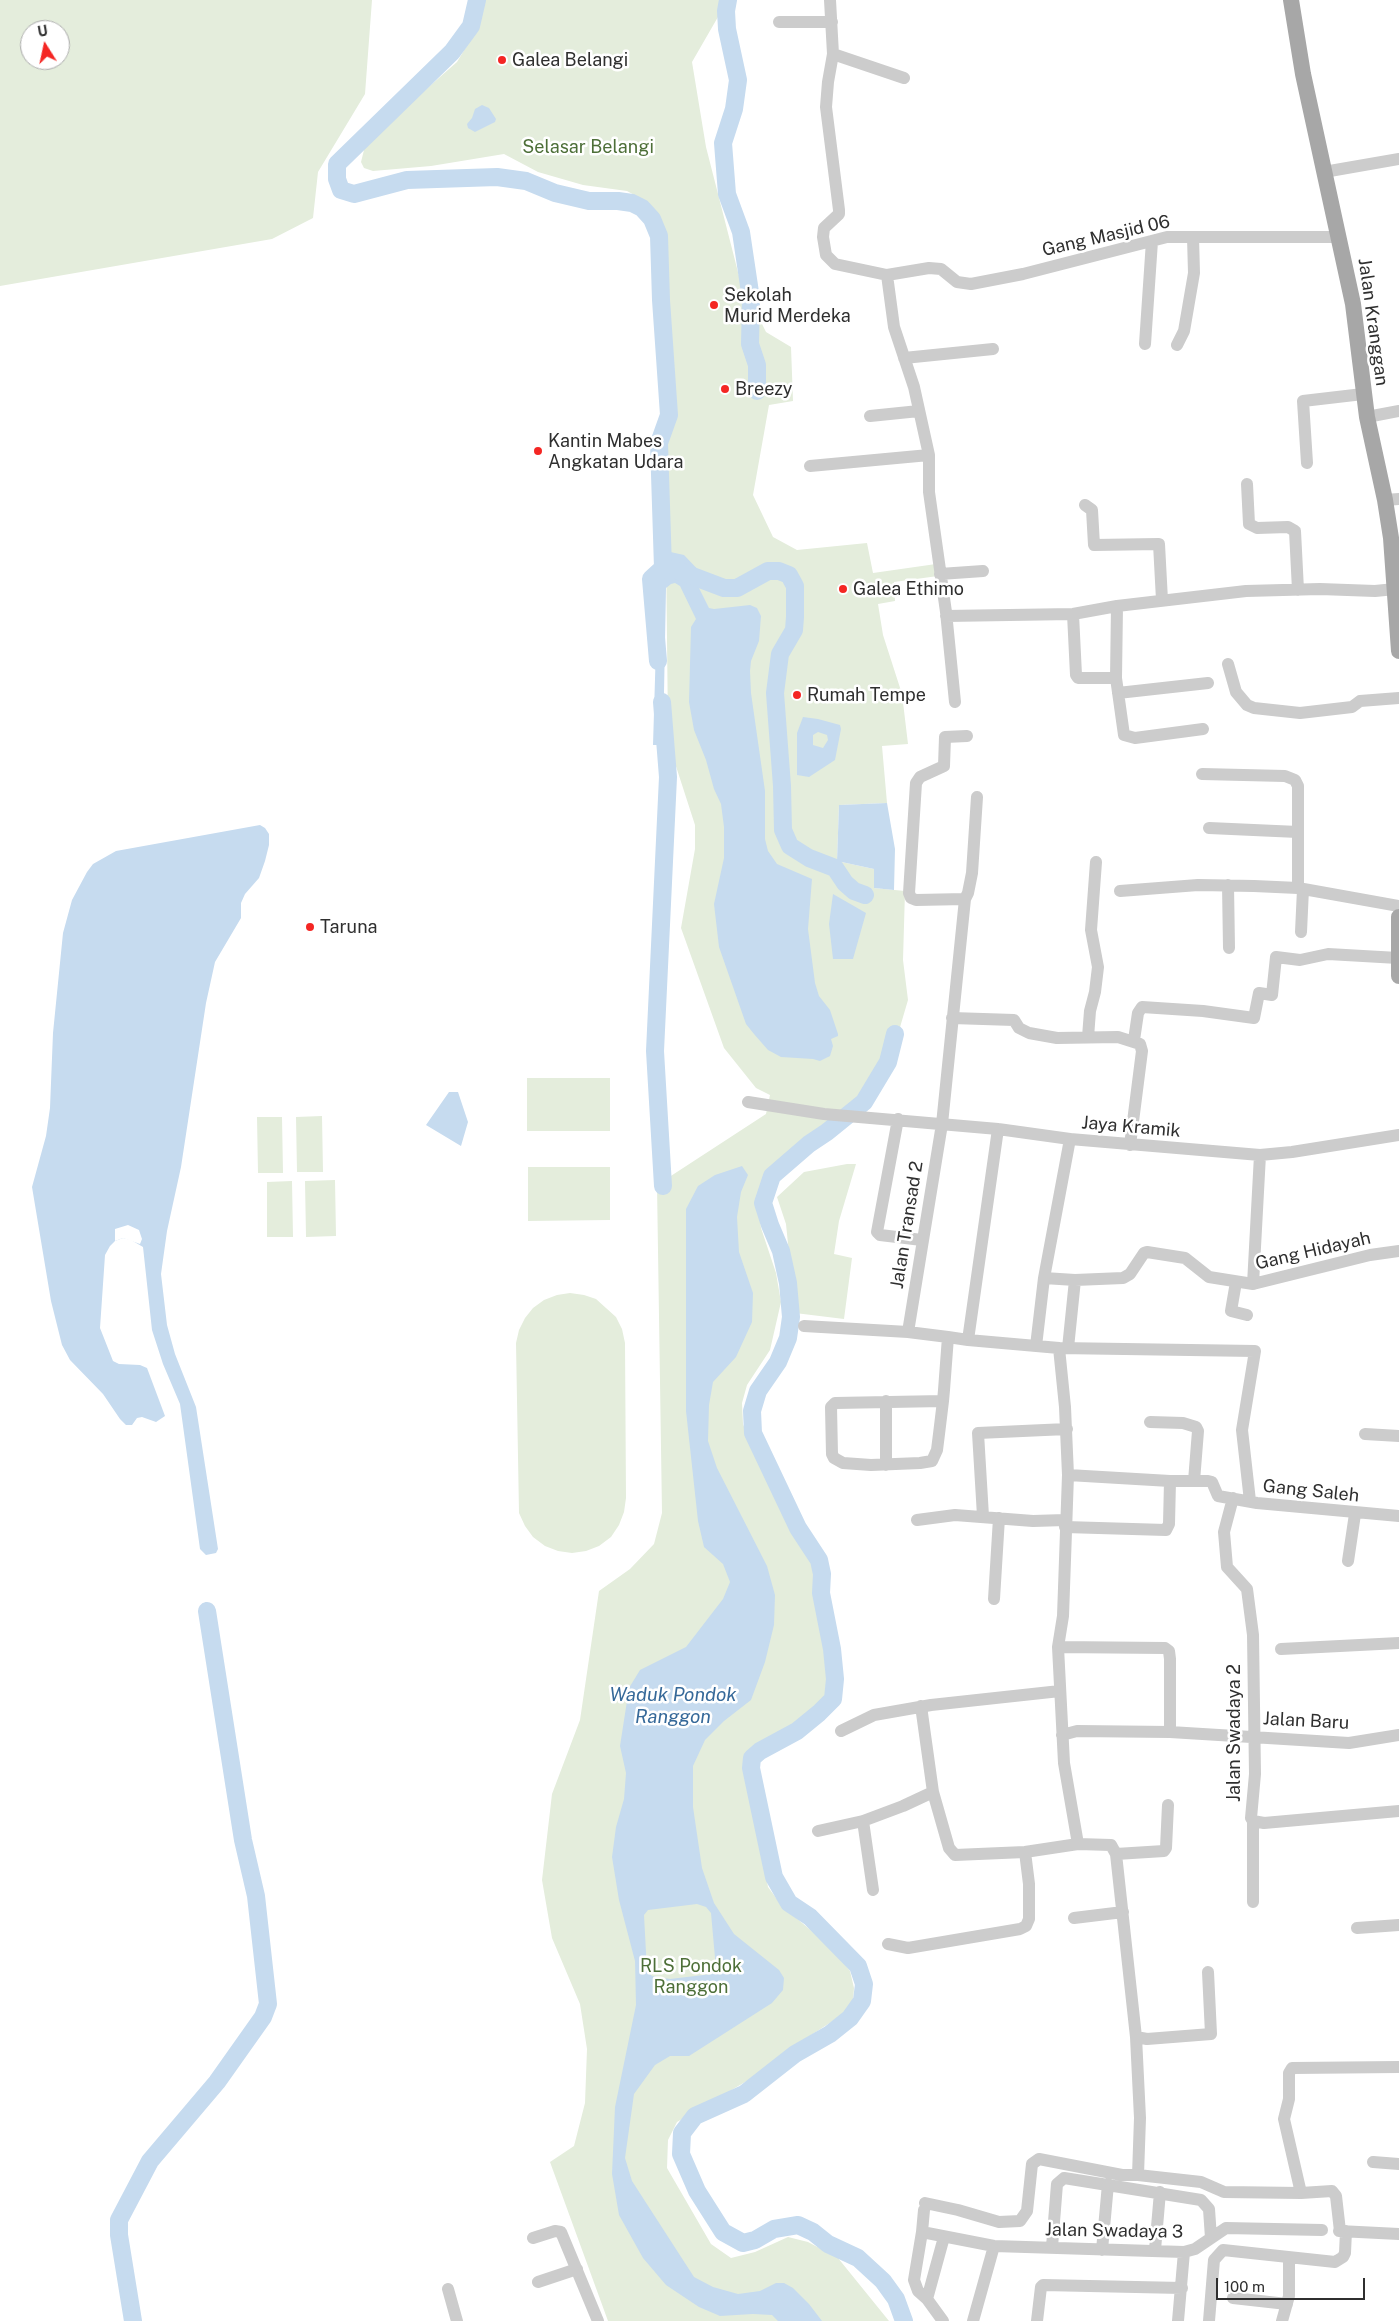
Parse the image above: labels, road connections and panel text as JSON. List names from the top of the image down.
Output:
{
  "streets": {
    "main road": ["Jalan Kranggan"],
    "street": [
      "Gang Masjid 06",
      "Jaya Kramik",
      "Jalan Transad 2",
      "Gang Hidayah",
      "Gang Saleh",
      "Jalan Baru",
      "Jalan Swadaya 2",
      "Jalan Swadaya 3"
    ]
  },
  "crossings": [
    ["Gang Masjid 06", "Jalan Kranggan"],
    ["Jaya Kramik", "Jalan Transad 2"],
    ["Jalan Baru", "Jalan Swadaya 2"]
  ],
  "water": ["Waduk Pondok Ranggon"],
  "parks": ["Selasar Belangi", "RLS Pondok Ranggon"],
  "places": [
    "Galea Belangi",
    "Sekolah Murid Merdeka",
    "Breezy",
    "Kantin Mabes Angkatan Udara",
    "Galea Ethimo",
    "Rumah Tempe",
    "Taruna"
  ],
  "scale_bar": "100 m",
  "north": "top"
}
